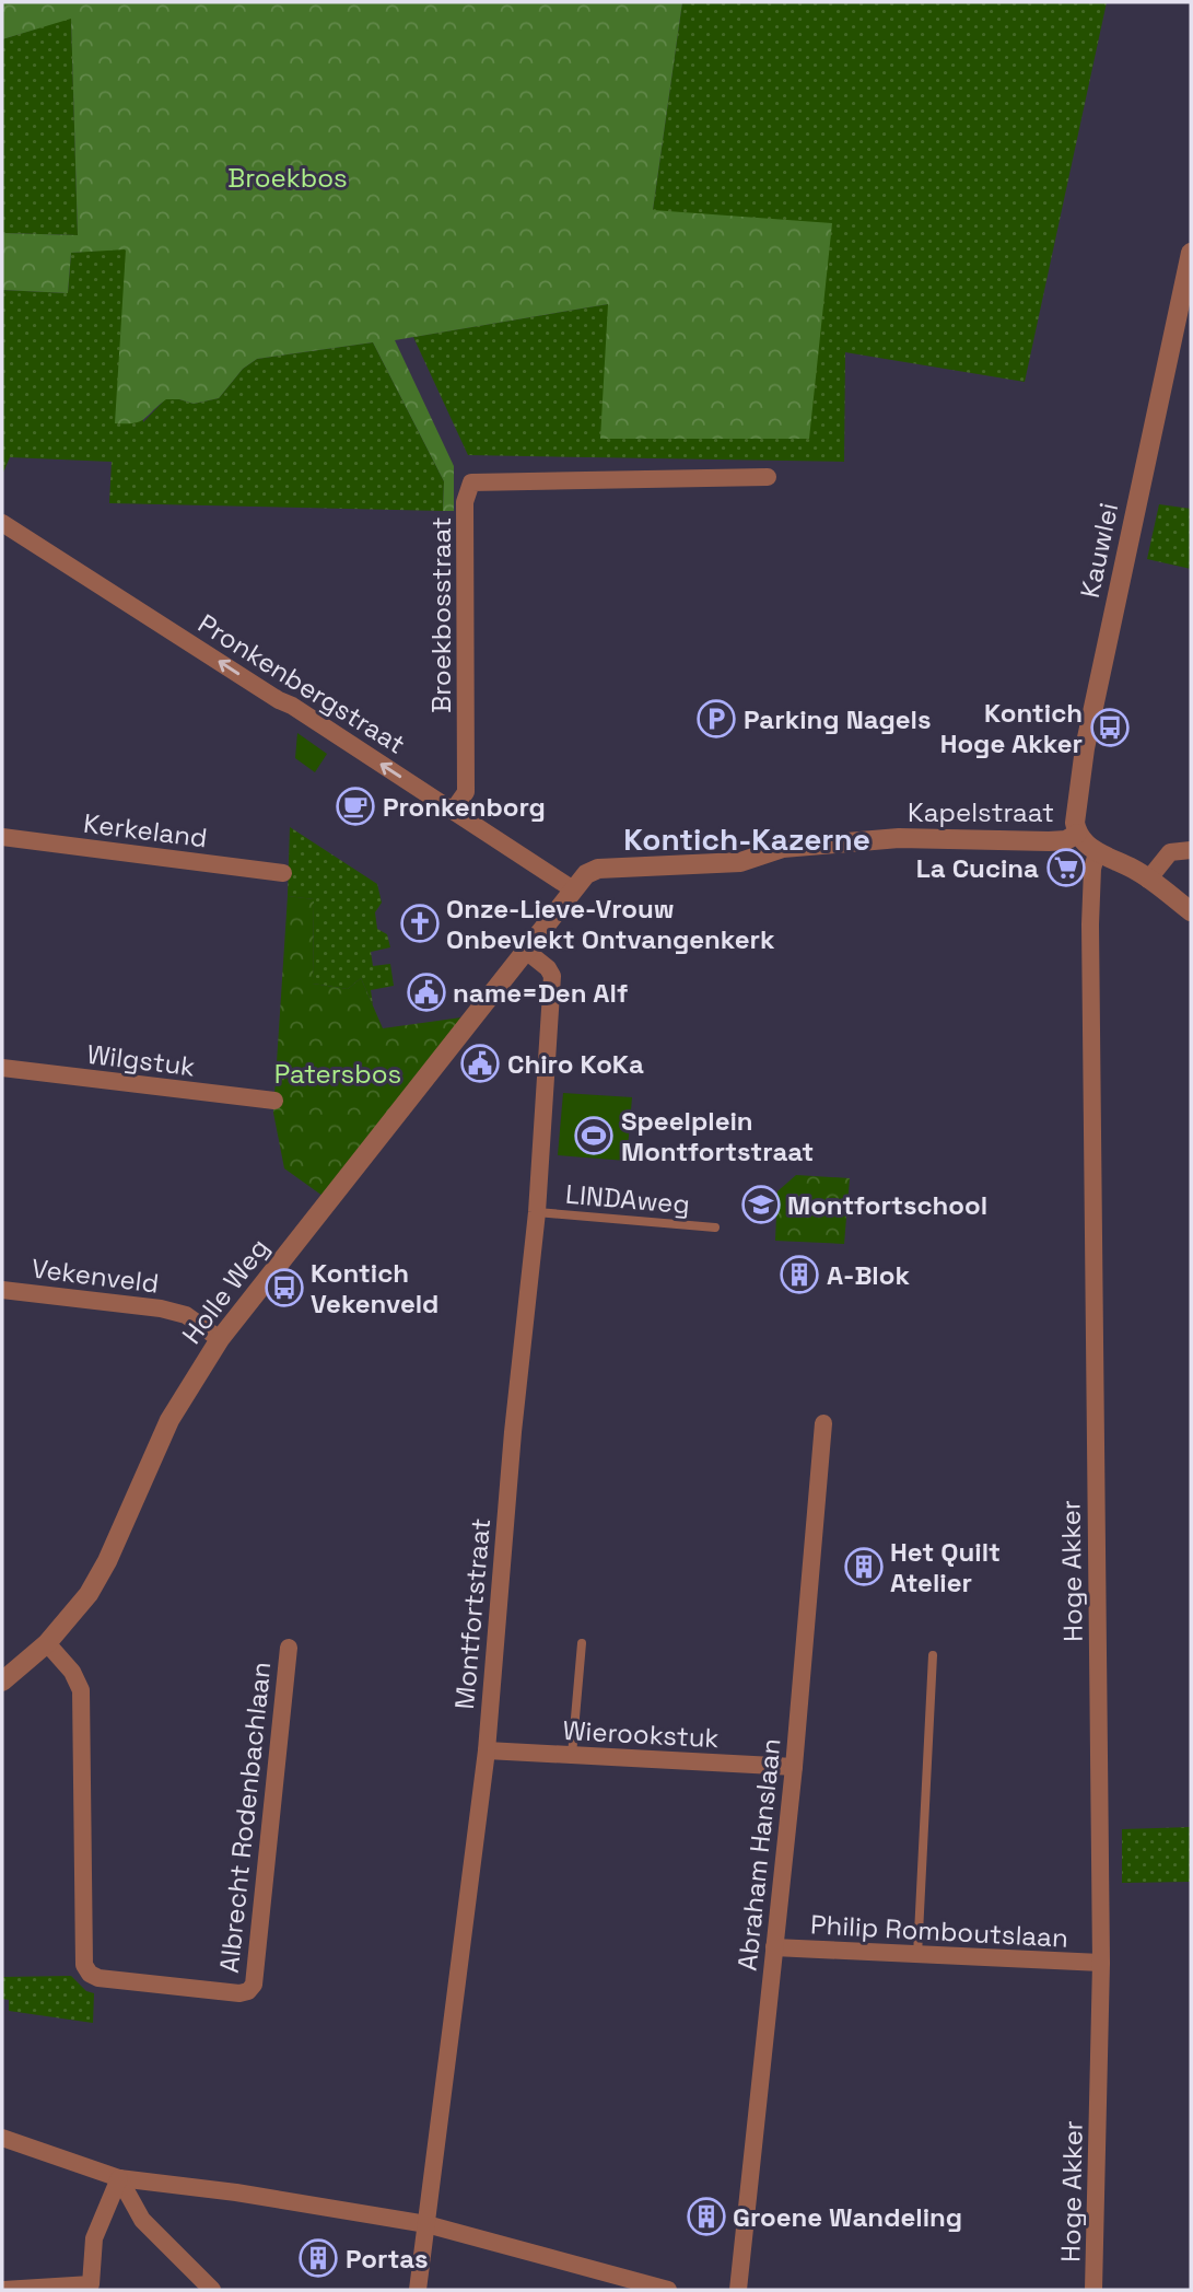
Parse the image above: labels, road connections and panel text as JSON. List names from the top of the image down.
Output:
{
  "streets": {
    "street": [
      "Kauwlei",
      "Broekbosstraat",
      "Pronkenbergstraat",
      "Kapelstraat",
      "Kerkeland",
      "Wilgstuk",
      "Vekenveld",
      "Holle Weg",
      "Hoge Akker",
      "Montfortstraat",
      "Wierookstuk",
      "Albrecht Rodenbachlaan",
      "Abraham Hanslaan",
      "Philip Romboutslaan"
    ],
    "lane": ["LINDAweg"]
  },
  "crossings": [
    ["Kauwlei", "Kapelstraat"],
    ["Broekbosstraat", "Pronkenbergstraat"],
    ["Pronkenbergstraat", "Kapelstraat"],
    ["Kapelstraat", "Holle Weg"],
    ["Kapelstraat", "Montfortstraat"],
    ["LINDAweg", "Montfortstraat"],
    ["Vekenveld", "Holle Weg"],
    ["Holle Weg", "Montfortstraat"],
    ["Holle Weg", "Albrecht Rodenbachlaan"],
    ["Hoge Akker", "Philip Romboutslaan"],
    ["Montfortstraat", "Wierookstuk"],
    ["Wierookstuk", "Abraham Hanslaan"],
    ["Abraham Hanslaan", "Philip Romboutslaan"]
  ],
  "one_way": ["Pronkenbergstraat"],
  "districts": ["Kontich-Kazerne"],
  "parks": ["Broekbos", "Patersbos"],
  "places": {
    "parking": ["Parking Nagels"],
    "bus stop": ["Kontich Hoge Akker", "Kontich Vekenveld"],
    "cafe": ["Pronkenborg"],
    "supermarket": ["La Cucina"],
    "church": ["Onze-Lieve-Vrouw Onbevlekt Ontvangenkerk"],
    "public building": ["name=Den Alf", "Chiro KoKa"],
    "sports": ["Speelplein Montfortstraat"],
    "school or university": ["Montfortschool"],
    "building": [
      "A-Blok",
      "Het Quilt Atelier",
      "Groene Wandeling",
      "Portas"
    ]
  }
}
